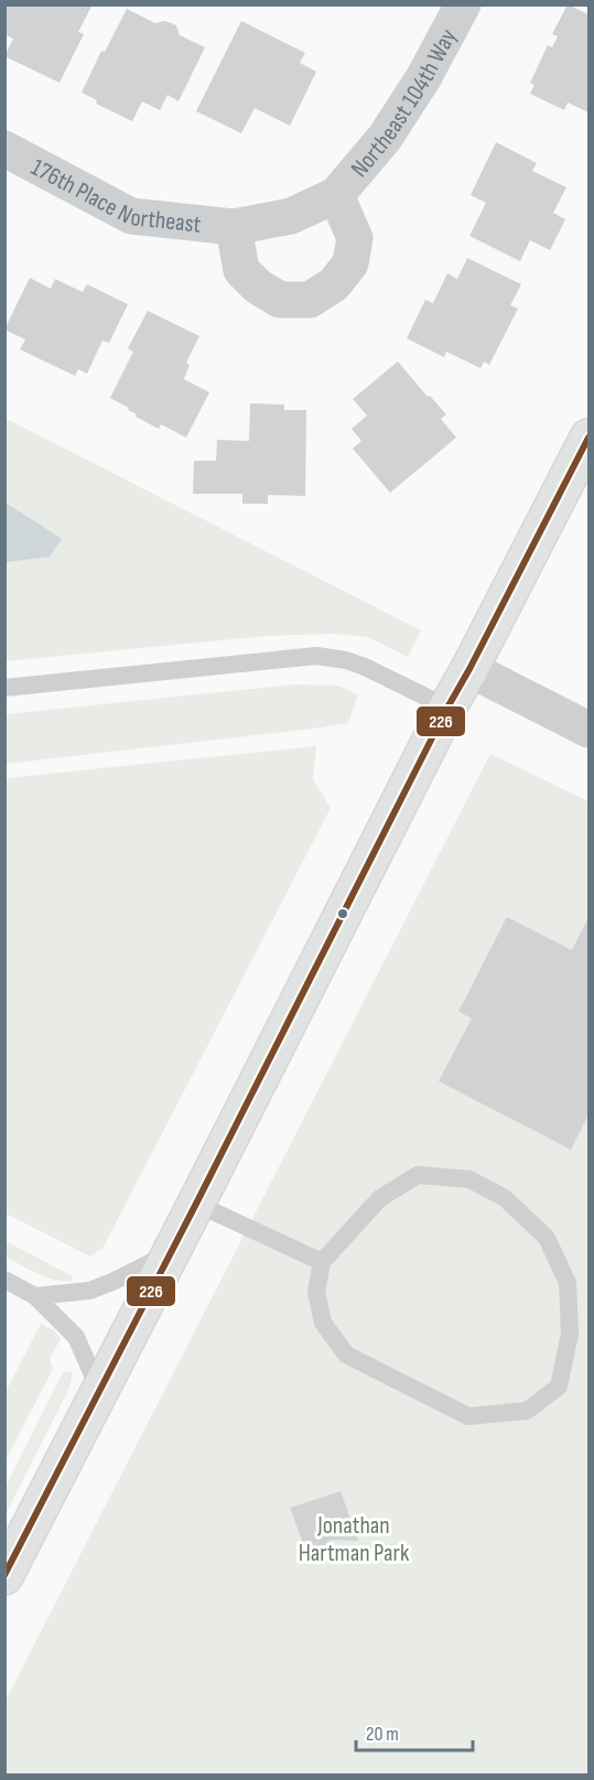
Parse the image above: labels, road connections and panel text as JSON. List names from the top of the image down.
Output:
{
  "streets": {
    "street": ["Northeast 104th Way", "176th Place Northeast"]
  },
  "crossings": [
    ["Northeast 104th Way", "176th Place Northeast"]
  ],
  "parks": ["Jonathan Hartman Park"],
  "lines": ["transit line 226"],
  "scale_bar": "20 m"
}
